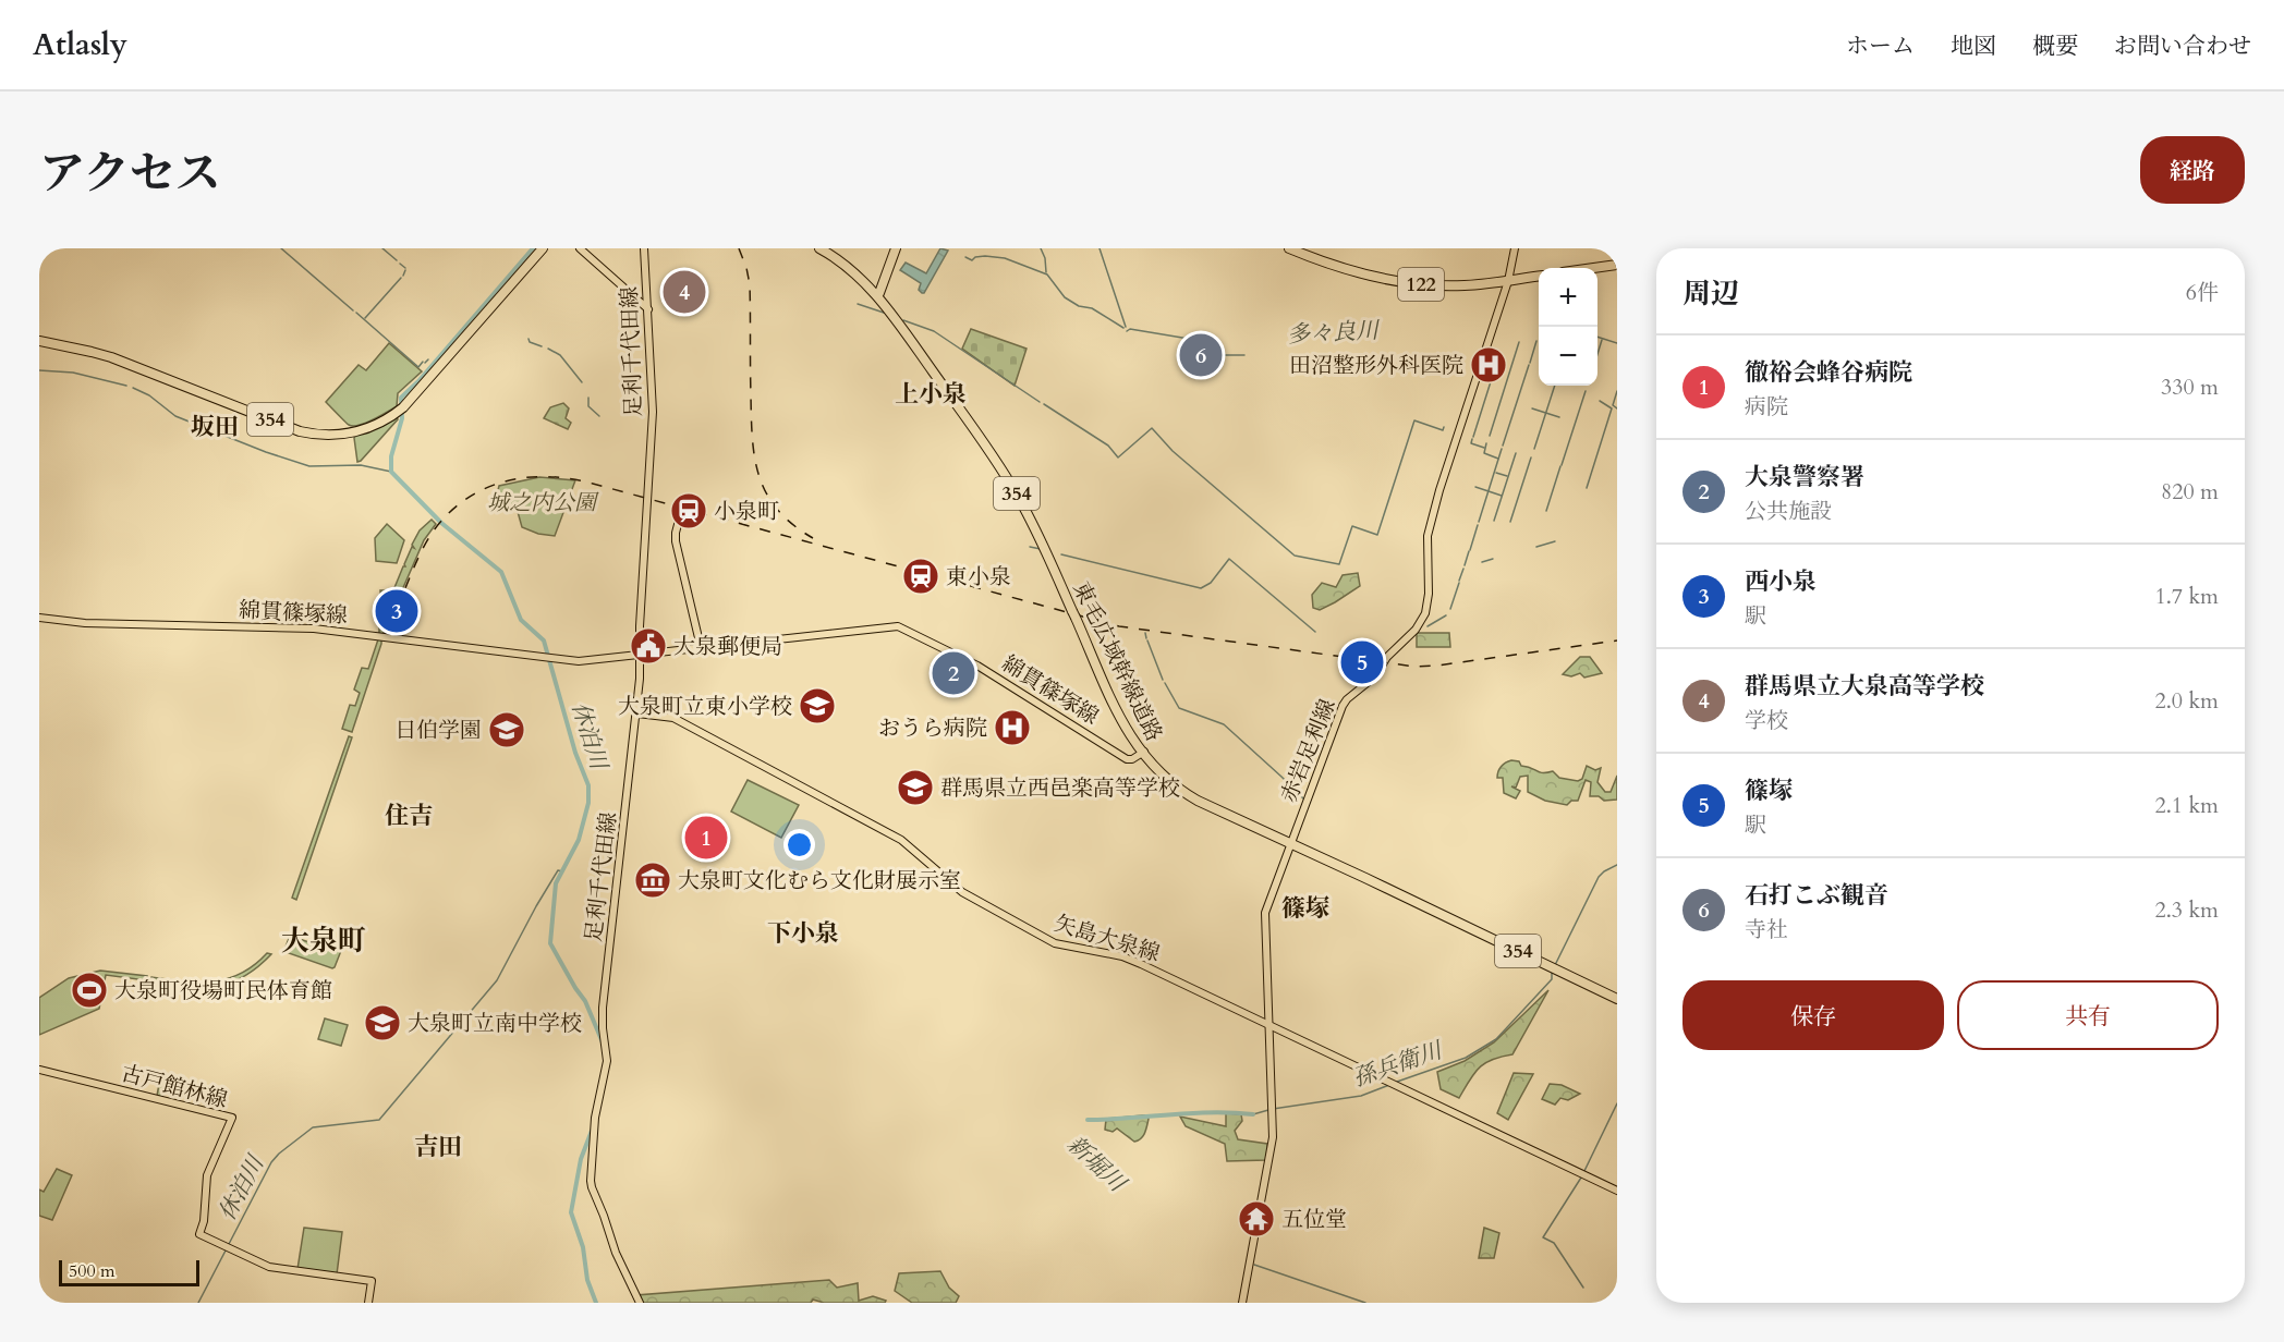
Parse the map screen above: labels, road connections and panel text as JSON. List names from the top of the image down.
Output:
{
  "streets": {
    "highway": ["122", "354", "東毛広域幹線道路"],
    "main road": [
      "足利千代田線",
      "綿貫篠塚線",
      "赤岩足利線",
      "矢島大泉線",
      "古戸館林線"
    ]
  },
  "crossings": [
    ["122", "赤岩足利線"],
    ["足利千代田線", "綿貫篠塚線"],
    ["足利千代田線", "矢島大泉線"],
    ["綿貫篠塚線", "東毛広域幹線道路"],
    ["東毛広域幹線道路", "赤岩足利線"],
    ["赤岩足利線", "矢島大泉線"]
  ],
  "districts": [
    "上小泉",
    "坂田",
    "住吉",
    "篠塚",
    "下小泉",
    "大泉町",
    "吉田"
  ],
  "water": [
    "多々良川",
    "休泊川",
    "孫兵衛川",
    "新堀川"
  ],
  "parks": ["城之内公園"],
  "places": {
    "hospital": ["田沼整形外科医院", "おうら病院"],
    "station": ["小泉町", "東小泉"],
    "public building": ["大泉郵便局"],
    "school or university": [
      "大泉町立東小学校",
      "日伯学園",
      "群馬県立西邑楽高等学校",
      "大泉町立南中学校"
    ],
    "museum": ["大泉町文化むら文化財展示室"],
    "sports": ["大泉町役場町民体育館"],
    "temple": ["五位堂"]
  },
  "scale_bar": "500 m",
  "page": {
    "header": "Atlasly",
    "nav": [
      "ホーム",
      "地図",
      "概要",
      "お問い合わせ"
    ],
    "title": "アクセス",
    "buttons": [
      "経路",
      ["保存", "共有"]
    ],
    "heading": ["周辺", "6件"],
    "map_buttons": ["+", "−"],
    "pins": [
      "4",
      "6",
      "3",
      "5",
      "2",
      "1"
    ],
    "list": [
      {
        "mark": "1",
        "name": "徹裕会蜂谷病院",
        "note": "病院",
        "value": "330 m"
      },
      {
        "mark": "2",
        "name": "大泉警察署",
        "note": "公共施設",
        "value": "820 m"
      },
      {
        "mark": "3",
        "name": "西小泉",
        "note": "駅",
        "value": "1.7 km"
      },
      {
        "mark": "4",
        "name": "群馬県立大泉高等学校",
        "note": "学校",
        "value": "2.0 km"
      },
      {
        "mark": "5",
        "name": "篠塚",
        "note": "駅",
        "value": "2.1 km"
      },
      {
        "mark": "6",
        "name": "石打こぶ観音",
        "note": "寺社",
        "value": "2.3 km"
      }
    ],
    "scale": "500 m"
  }
}
